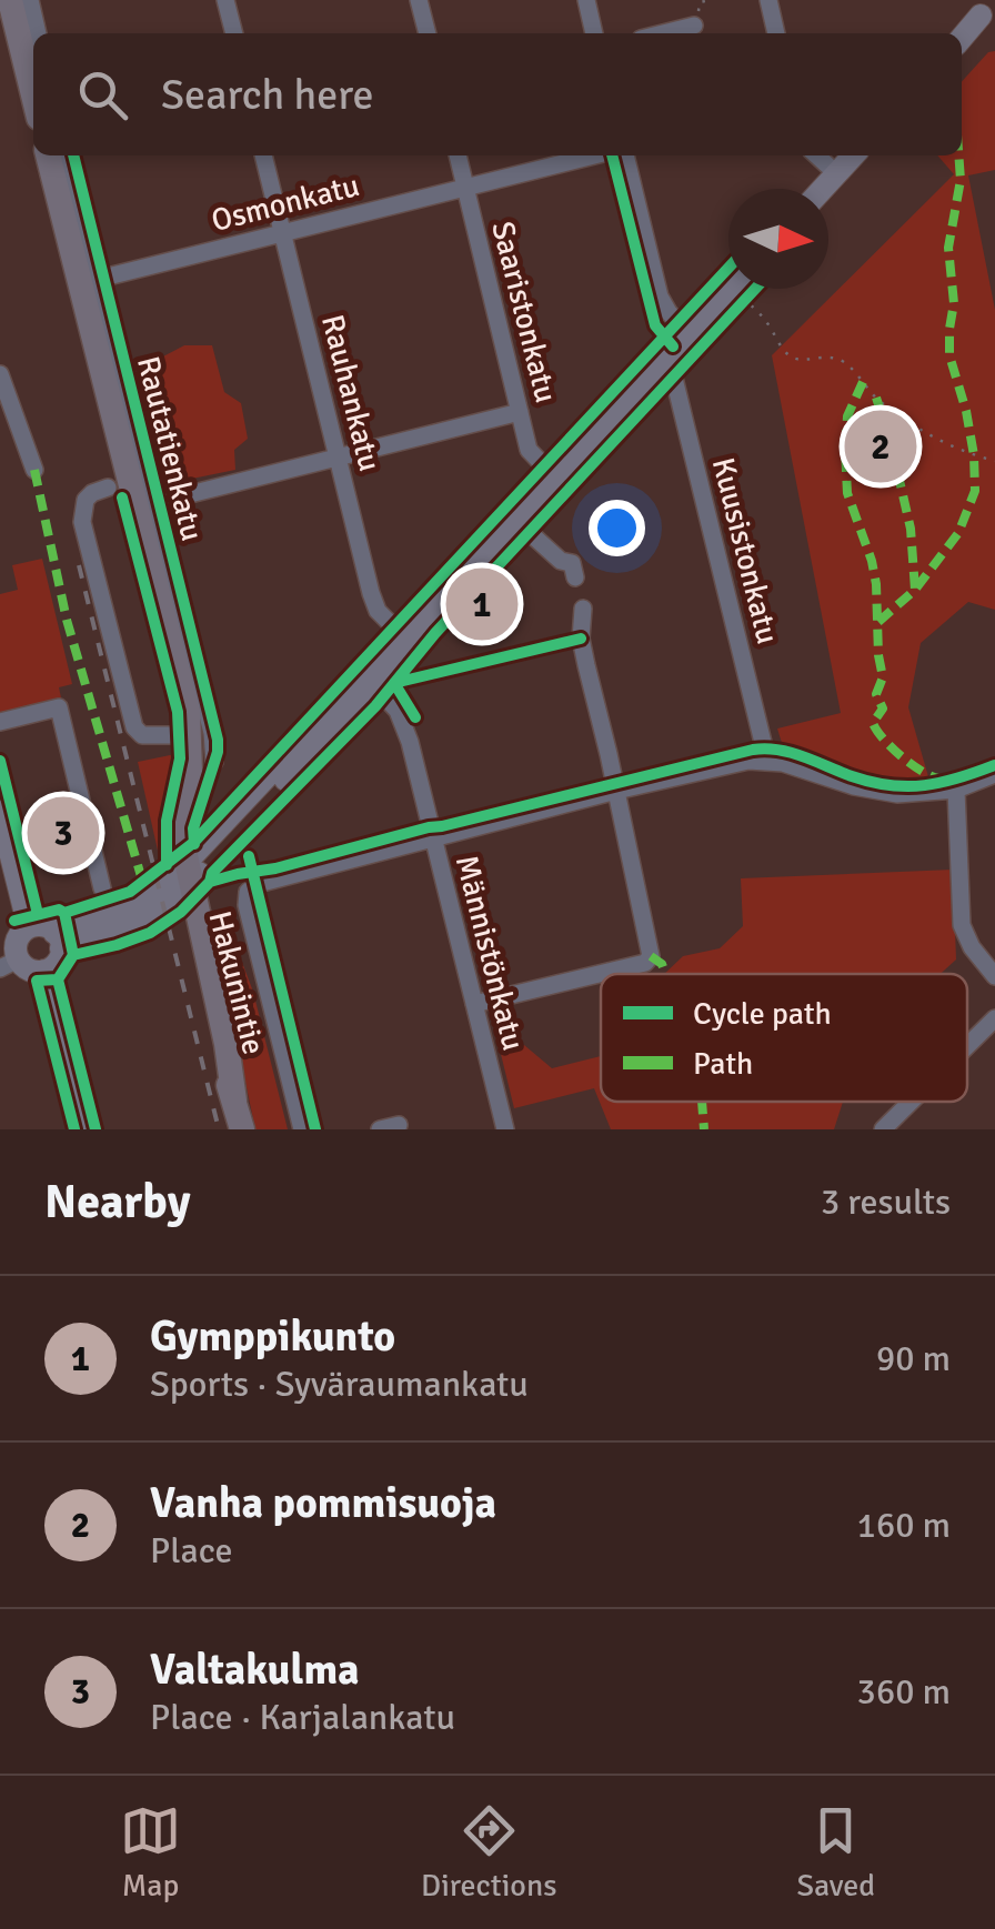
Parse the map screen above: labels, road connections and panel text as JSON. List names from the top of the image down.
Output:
{
  "streets": {
    "highway": ["Hakunintie"],
    "street": [
      "Osmonkatu",
      "Saaristonkatu",
      "Rauhankatu",
      "Rautatienkatu",
      "Kuusistonkatu",
      "Männistönkatu"
    ]
  },
  "crossings": [
    ["Osmonkatu", "Saaristonkatu"],
    ["Osmonkatu", "Rauhankatu"],
    ["Osmonkatu", "Rautatienkatu"]
  ],
  "legend": ["Cycle path", "Path"],
  "north": "right",
  "page": {
    "search": "Search here",
    "pins": ["2", "1", "3"],
    "heading": ["Nearby", "3 results"],
    "list": [
      {
        "mark": "1",
        "name": "Gymppikunto",
        "note": "Sports · Syväraumankatu",
        "value": "90 m"
      },
      {
        "mark": "2",
        "name": "Vanha pommisuoja",
        "note": "Place",
        "value": "160 m"
      },
      {
        "mark": "3",
        "name": "Valtakulma",
        "note": "Place · Karjalankatu",
        "value": "360 m"
      }
    ],
    "nav": ["Map", "Directions", "Saved"]
  }
}
